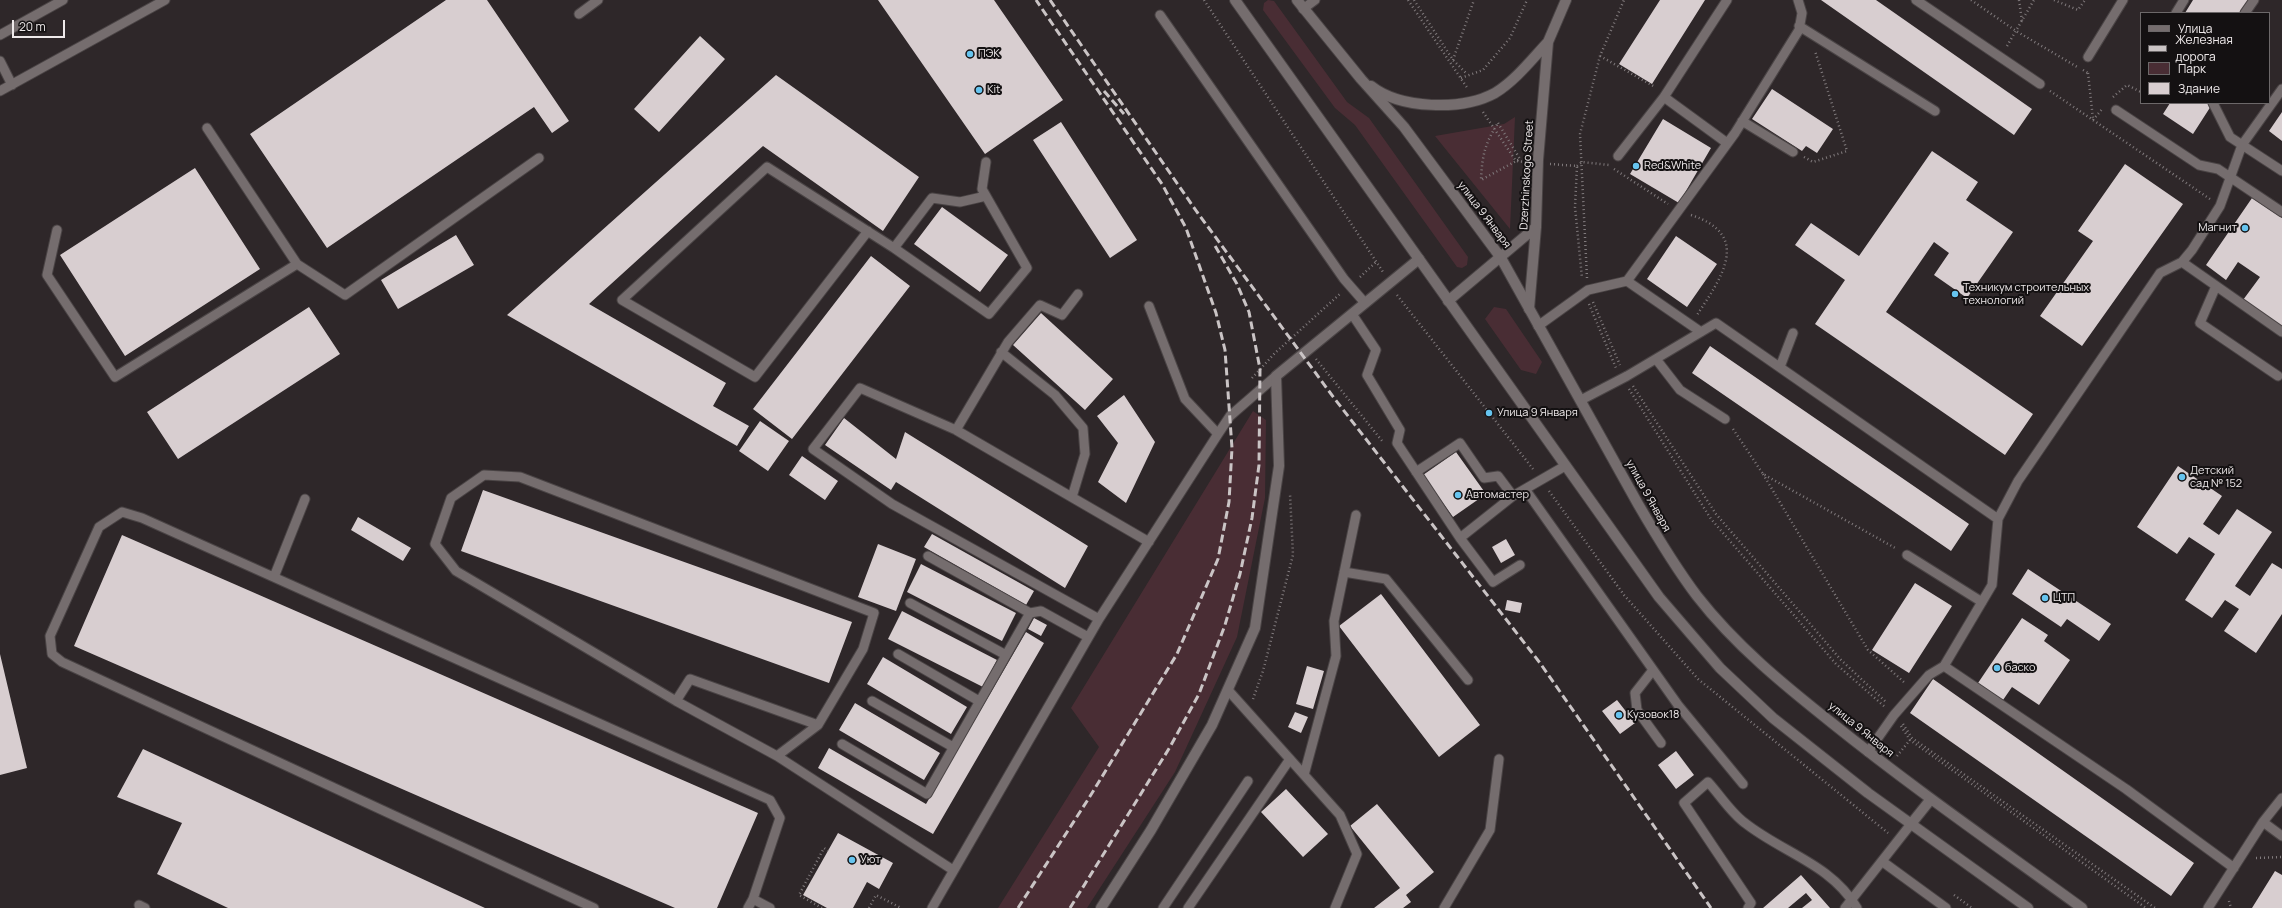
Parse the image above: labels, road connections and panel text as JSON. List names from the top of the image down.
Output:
{
  "streets": {
    "main road": ["Dzerzhinskogo Street", "улица 9 Января"]
  },
  "crossings": [
    ["Dzerzhinskogo Street", "улица 9 Января"]
  ],
  "places": [
    "ПЭК",
    "Kit",
    "Red&White",
    "Магнит",
    "Техникум строительных технологий",
    "Улица 9 Января",
    "Детский сад № 152",
    "Автомастер",
    "ЦТП",
    "баско",
    "Кузовок18",
    "Уют"
  ],
  "legend": [
    "Улица",
    "Железная дорога",
    "Парк",
    "Здание"
  ],
  "scale_bar": "20 m"
}
